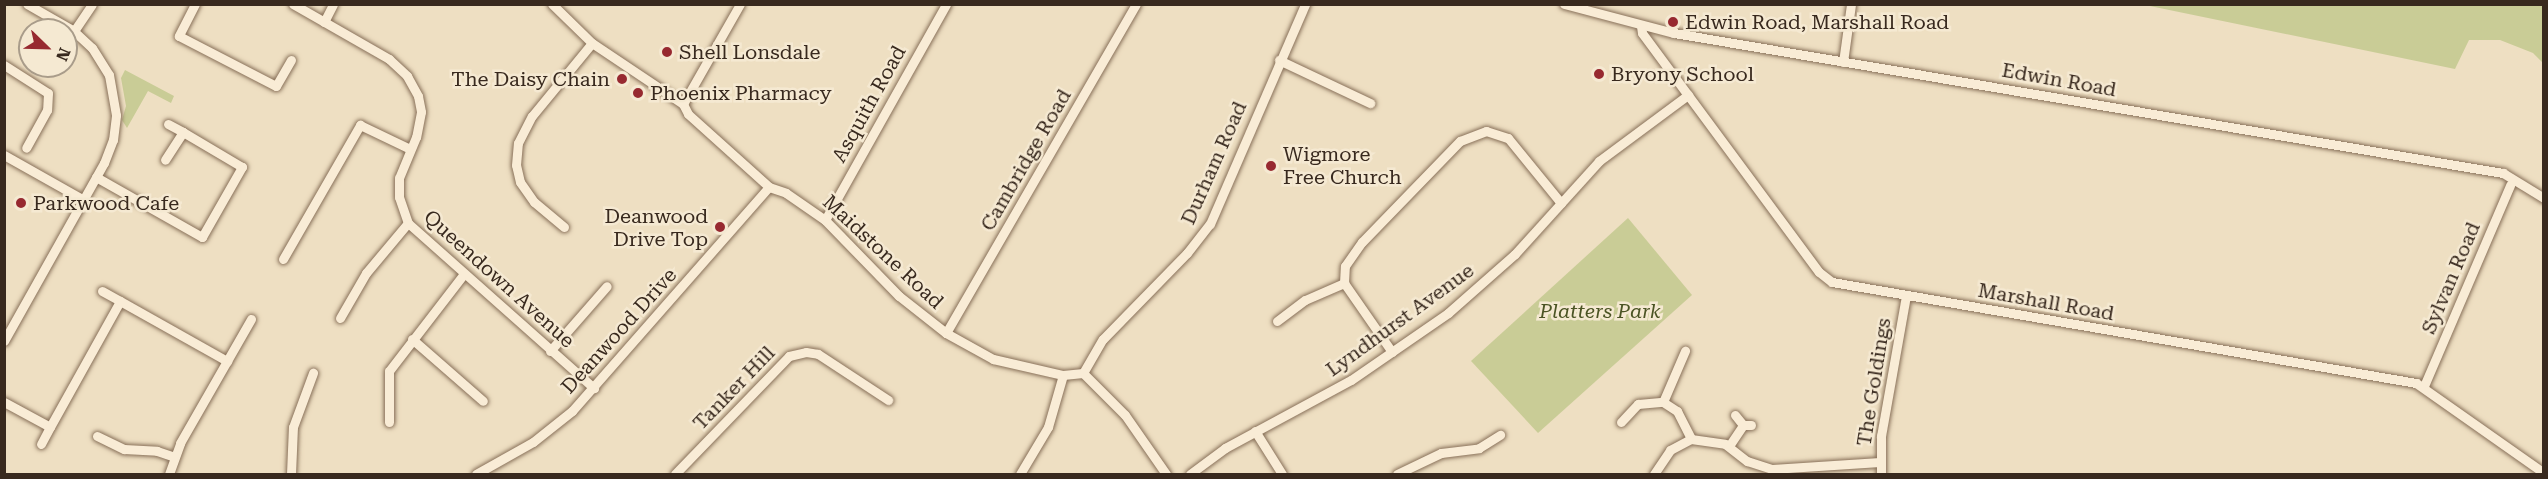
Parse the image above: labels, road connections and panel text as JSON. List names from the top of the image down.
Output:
{
  "streets": {
    "street": [
      "Edwin Road",
      "Asquith Road",
      "Cambridge Road",
      "Durham Road",
      "Maidstone Road",
      "Sylvan Road",
      "Queendown Avenue",
      "Marshall Road",
      "Lyndhurst Avenue",
      "Deanwood Drive",
      "The Goldings",
      "Tanker Hill"
    ]
  },
  "crossings": [
    ["Edwin Road", "Marshall Road"],
    ["Asquith Road", "Maidstone Road"],
    ["Cambridge Road", "Maidstone Road"],
    ["Durham Road", "Maidstone Road"],
    ["Maidstone Road", "Deanwood Drive"],
    ["Sylvan Road", "Marshall Road"],
    ["Queendown Avenue", "Deanwood Drive"],
    ["Marshall Road", "Lyndhurst Avenue"],
    ["Marshall Road", "The Goldings"]
  ],
  "parks": ["Platters Park"],
  "places": [
    "Edwin Road, Marshall Road",
    "Shell Lonsdale",
    "Bryony School",
    "The Daisy Chain",
    "Phoenix Pharmacy",
    "Wigmore Free Church",
    "Parkwood Cafe",
    "Deanwood Drive Top"
  ],
  "north": "bottom right"
}
